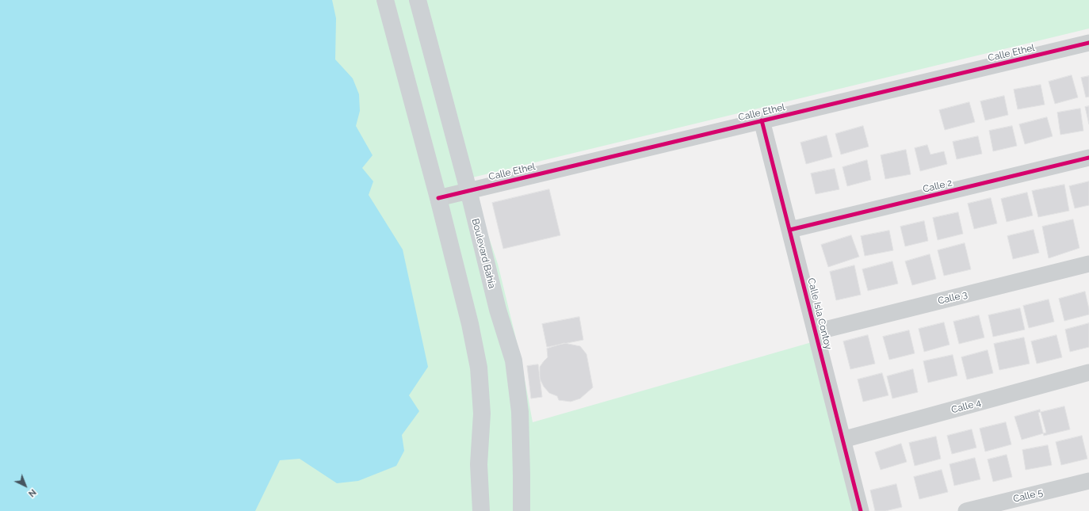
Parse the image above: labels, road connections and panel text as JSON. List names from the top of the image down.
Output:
{
  "streets": {
    "main road": ["Boulevard Bahía"],
    "street": [
      "Calle Ethel",
      "Calle 2",
      "Calle 3",
      "Calle Isla Contoy",
      "Calle 4",
      "Calle 5"
    ]
  },
  "crossings": [
    ["Calle Ethel", "Boulevard Bahía"],
    ["Calle Ethel", "Calle Isla Contoy"],
    ["Calle 2", "Calle Isla Contoy"],
    ["Calle 3", "Calle Isla Contoy"],
    ["Calle Isla Contoy", "Calle 4"]
  ],
  "north": "bottom right"
}
